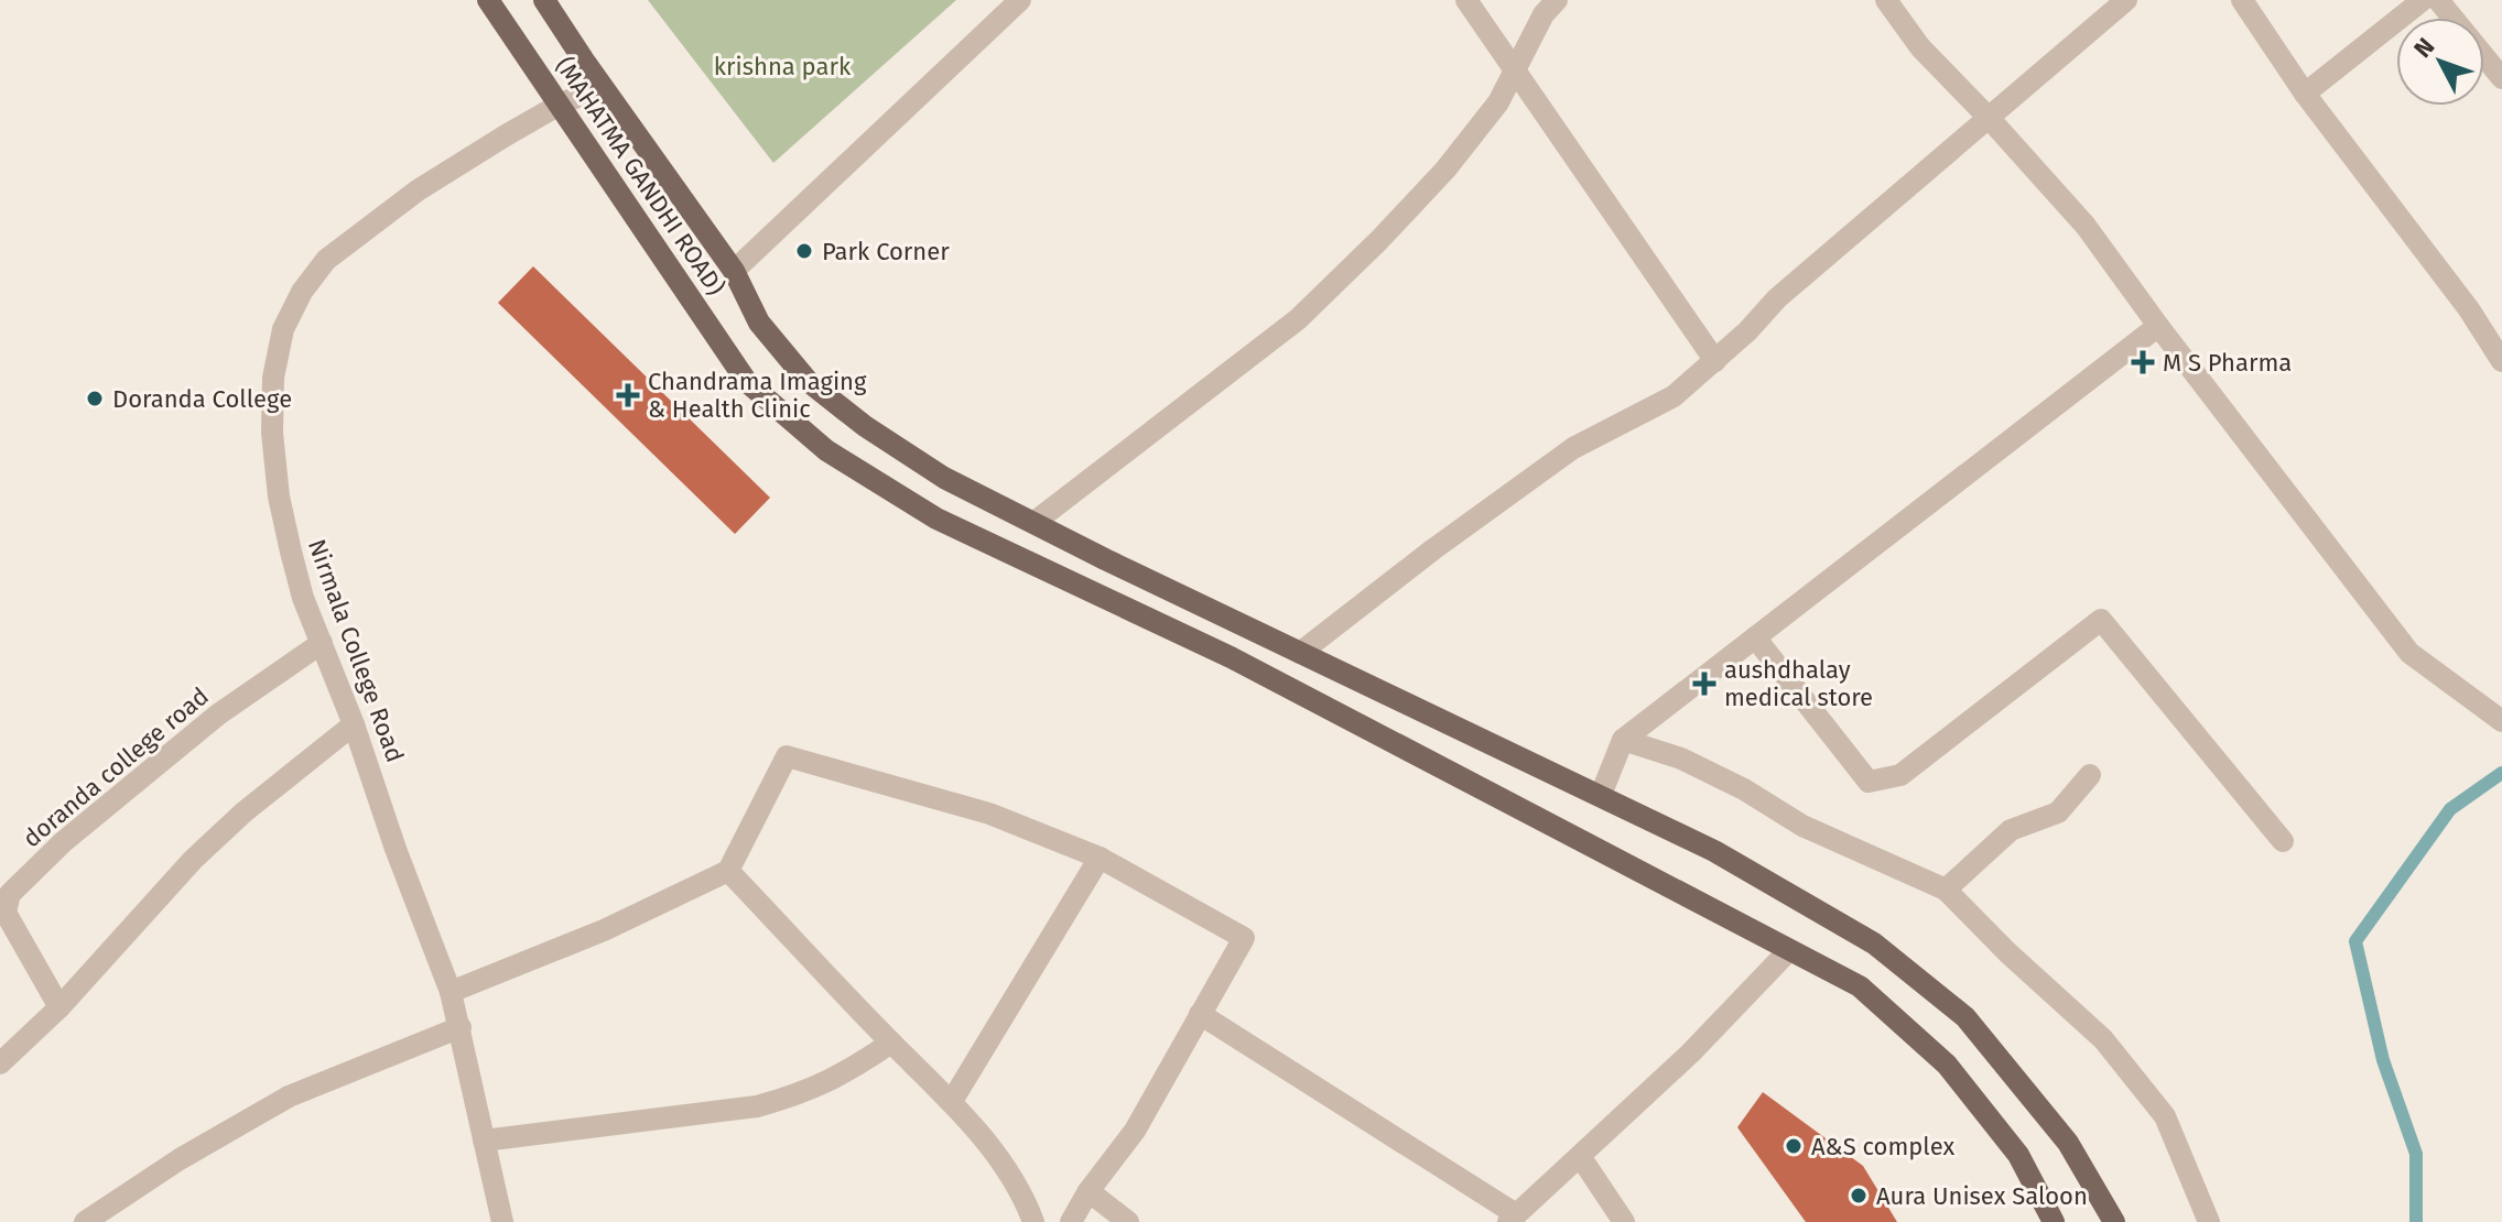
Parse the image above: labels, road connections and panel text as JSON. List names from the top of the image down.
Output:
{
  "streets": {
    "main road": ["(MAHATMA GANDHI ROAD)"],
    "street": ["Nirmala College Road", "doranda college road"]
  },
  "crossings": [
    ["(MAHATMA GANDHI ROAD)", "Nirmala College Road"],
    ["Nirmala College Road", "doranda college road"]
  ],
  "parks": ["krishna park"],
  "places": {
    "other": [
      "Park Corner",
      "Doranda College",
      "A&S complex",
      "Aura Unisex Saloon"
    ],
    "health": ["M S Pharma", "Chandrama Imaging & Health Clinic", "aushdhalay medical store"]
  },
  "north": "top left"
}
